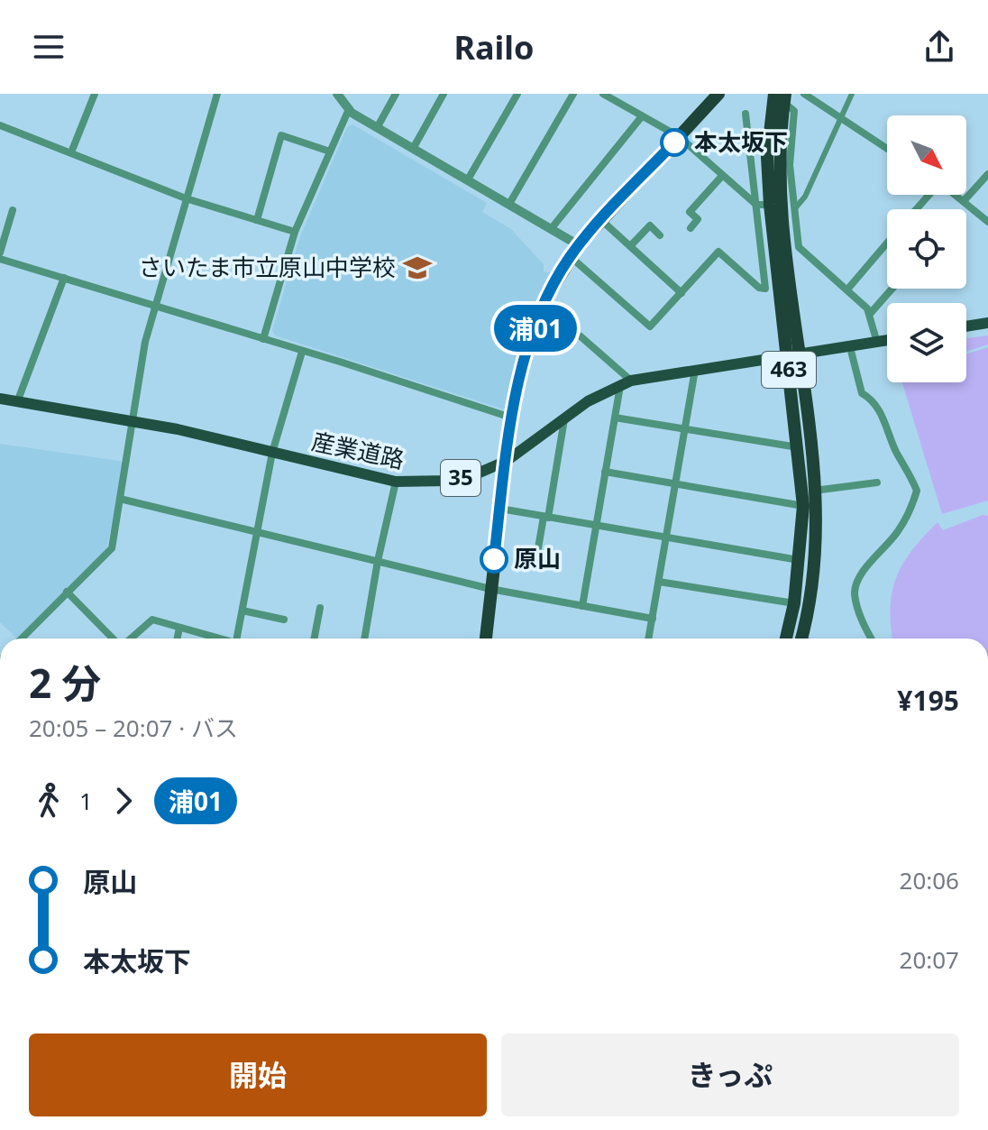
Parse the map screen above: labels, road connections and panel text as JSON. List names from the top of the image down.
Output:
{
  "streets": {
    "highway": ["463"],
    "main road": ["産業道路", "35"]
  },
  "crossings": [
    ["463", "産業道路"]
  ],
  "places": {
    "other": ["本太坂下", "原山"],
    "school or university": ["さいたま市立原山中学校"]
  },
  "lines": ["bus line 浦01"],
  "north": "bottom right",
  "page": {
    "header": "Railo",
    "on_map": "浦01",
    "heading": ["2 分", "20:05 – 20:07 · バス", "¥195"],
    "legs": ["1", "浦01"],
    "list": [
      {
        "name": "原山",
        "value": "20:06"
      },
      {
        "name": "本太坂下",
        "value": "20:07"
      }
    ],
    "buttons": ["開始", "きっぷ"]
  }
}
